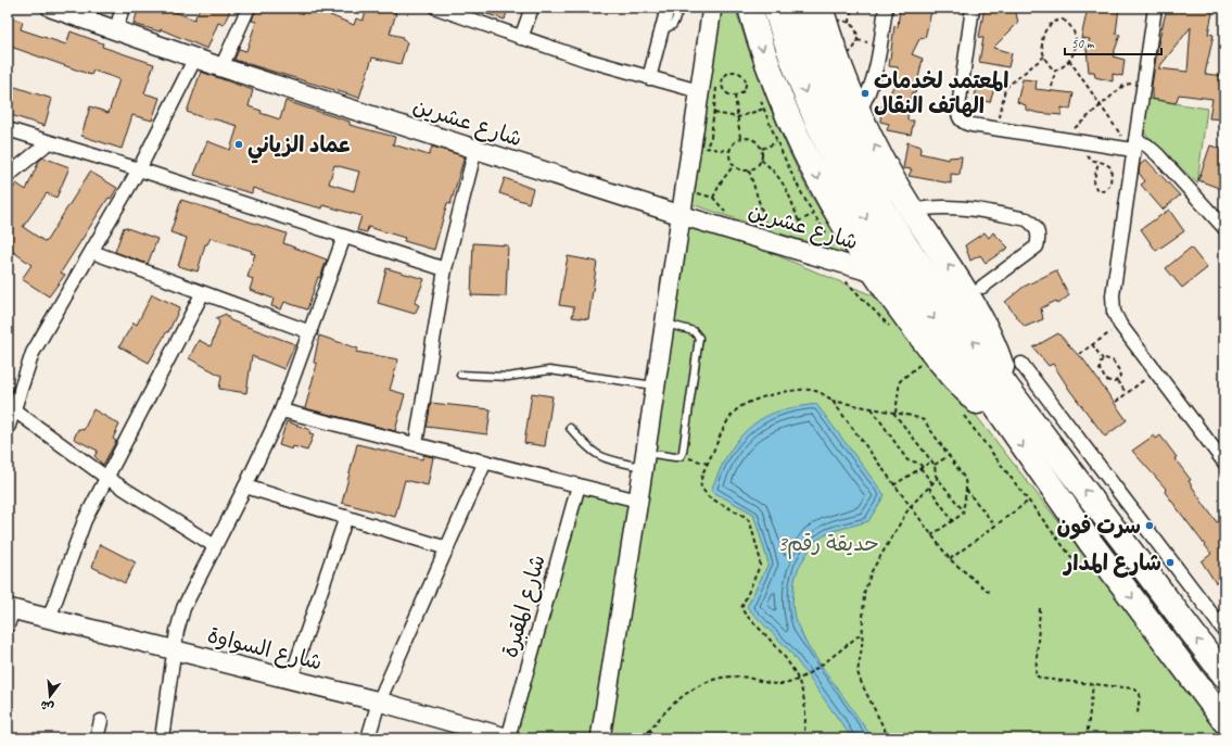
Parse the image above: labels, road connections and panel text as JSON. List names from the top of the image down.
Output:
{
  "streets": {
    "street": ["شارع عشرين", "شارع المقبرة", "شارع السواوة"]
  },
  "crossings": [
    ["شارع المقبرة", "شارع السواوة"]
  ],
  "parks": ["حديقة رقم3"],
  "places": [
    "المعتمد لخدمات الهاتف النقال",
    "عماد الزياني",
    "سرت فون",
    "شارع المدار"
  ],
  "scale_bar": "50 m",
  "north": "bottom"
}
